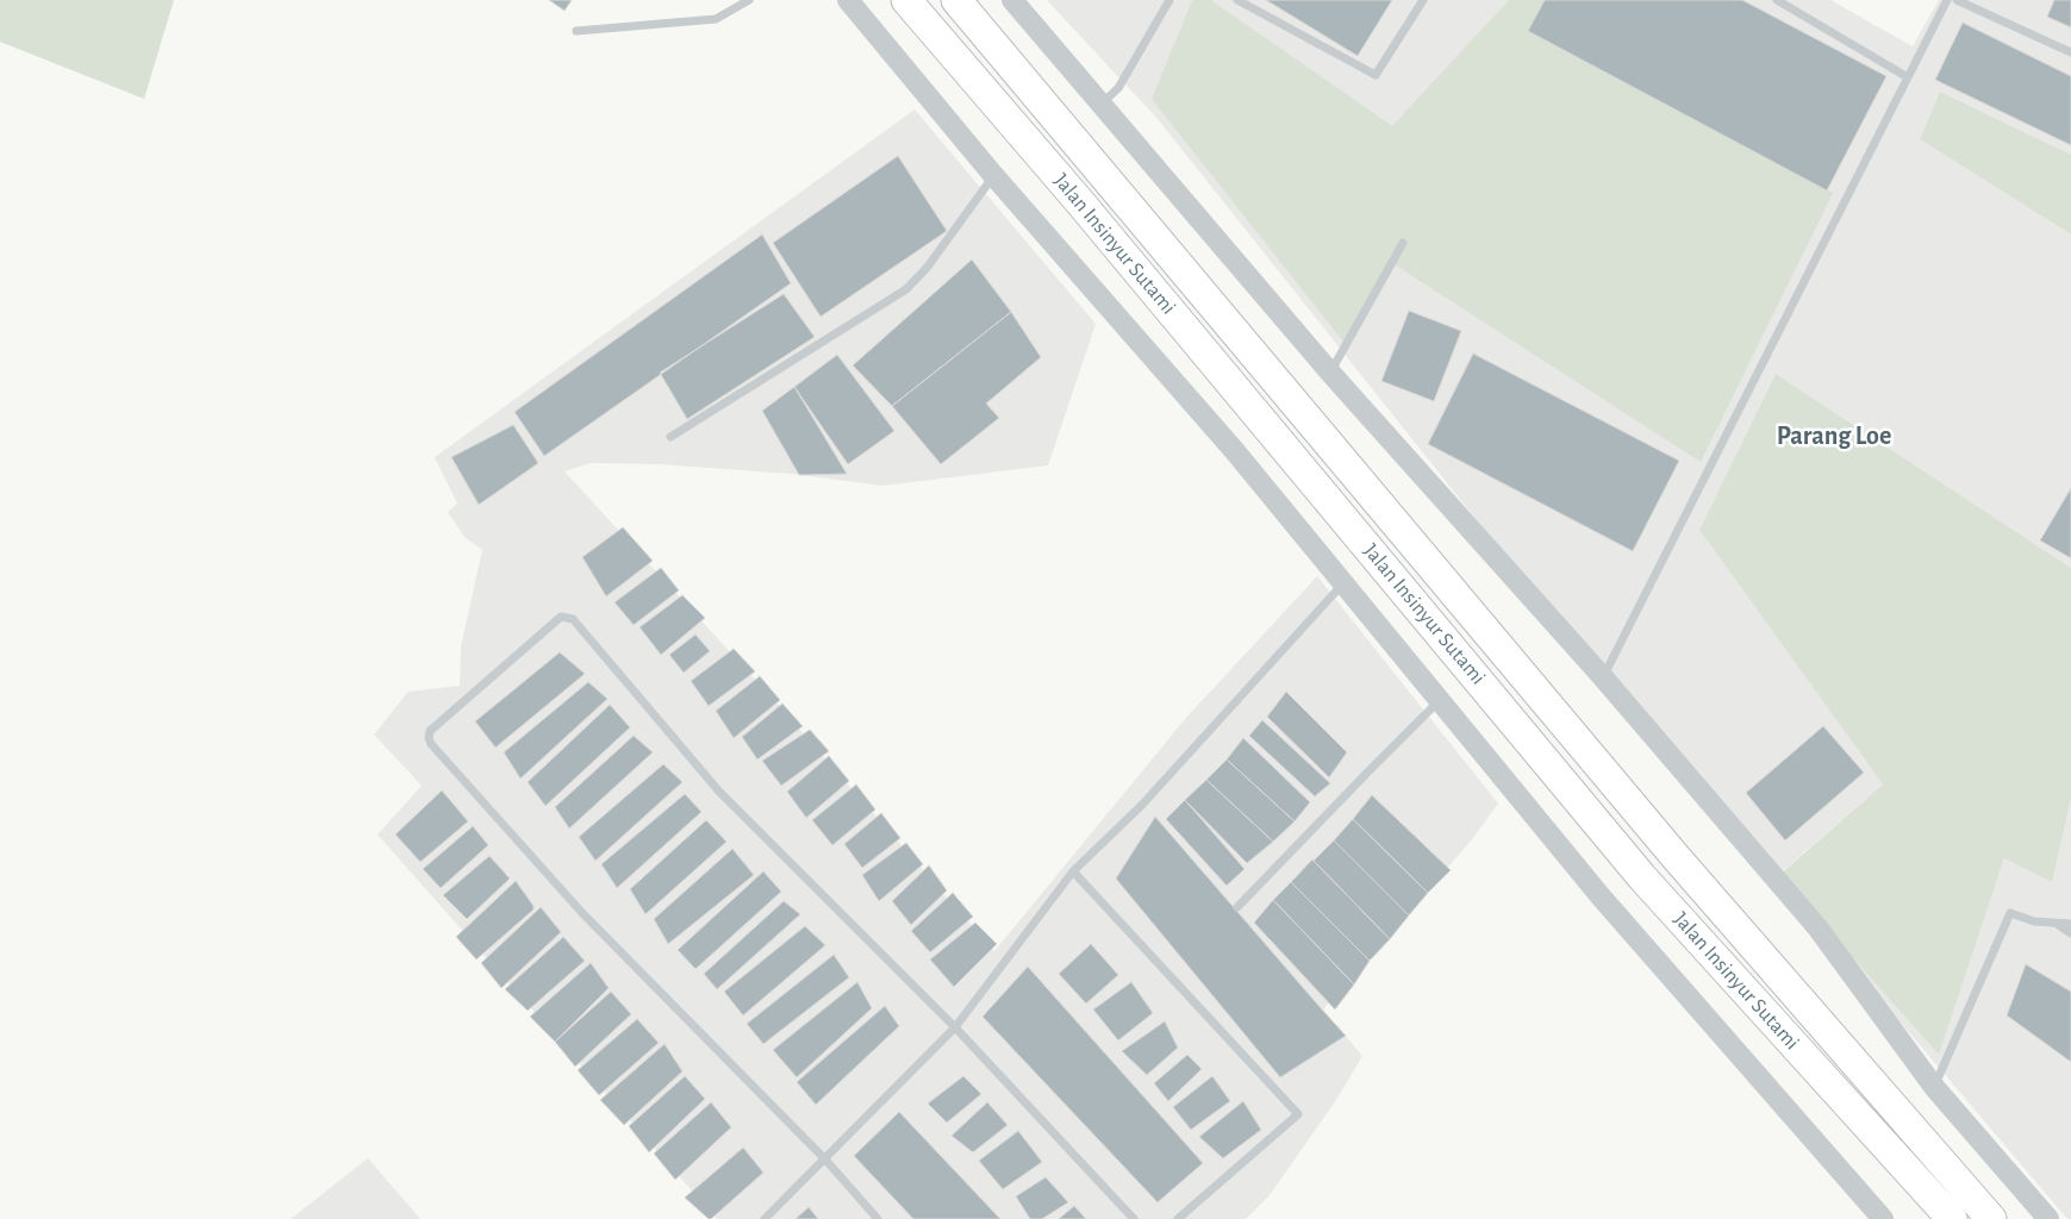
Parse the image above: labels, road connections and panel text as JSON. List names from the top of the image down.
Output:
{
  "streets": {
    "highway": ["Jalan Insinyur Sutami"]
  },
  "districts": ["Parang Loe"]
}
